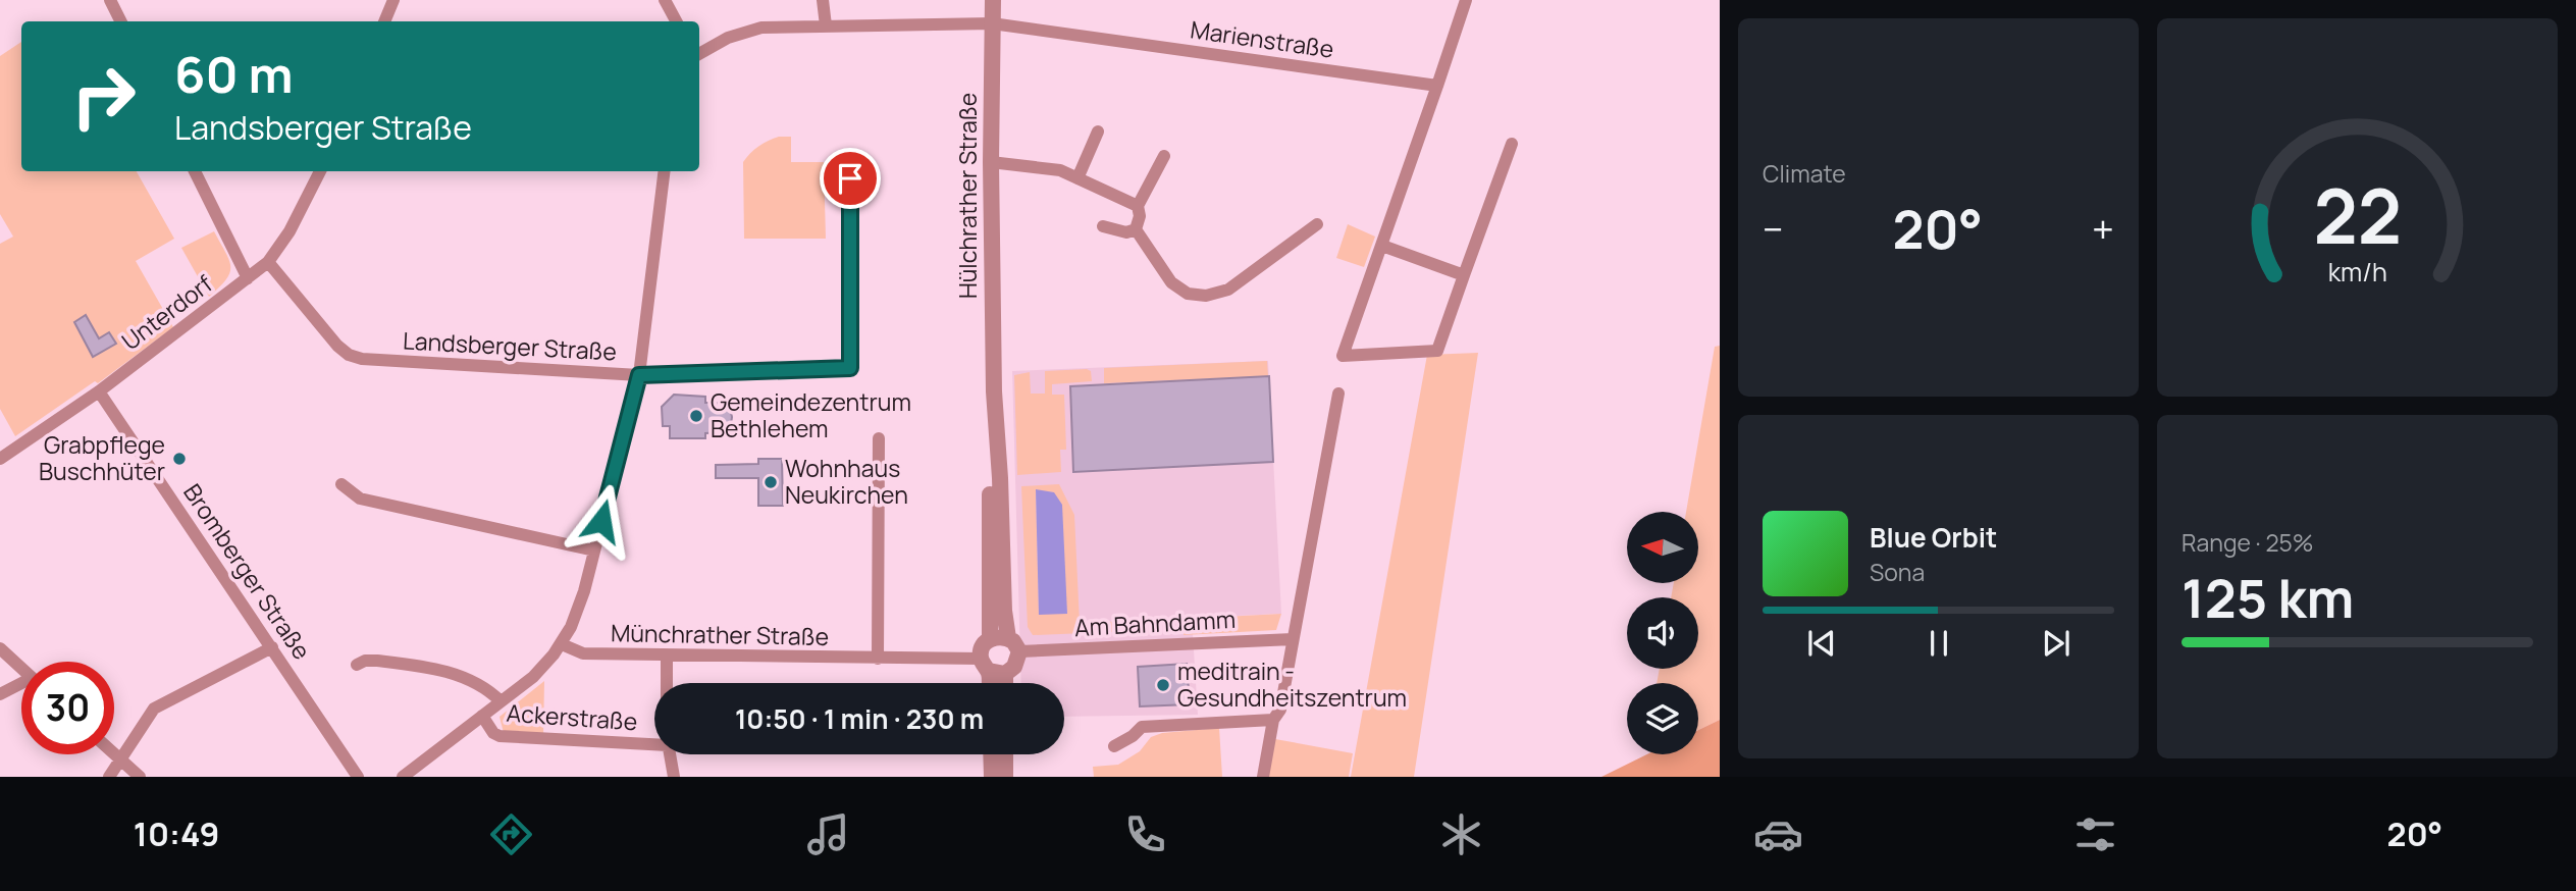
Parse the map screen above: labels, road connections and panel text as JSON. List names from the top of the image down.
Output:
{
  "streets": {
    "street": [
      "Marienstraße",
      "Hülchrather Straße",
      "Unterdorf",
      "Landsberger Straße",
      "Bromberger Straße",
      "Am Bahndamm",
      "Münchrather Straße",
      "Ackerstraße"
    ]
  },
  "crossings": [
    ["Marienstraße", "Hülchrather Straße"],
    ["Hülchrather Straße", "Am Bahndamm"],
    ["Hülchrather Straße", "Münchrather Straße"],
    ["Unterdorf", "Landsberger Straße"],
    ["Unterdorf", "Bromberger Straße"],
    ["Landsberger Straße", "Ackerstraße"],
    ["Am Bahndamm", "Münchrather Straße"],
    ["Münchrather Straße", "Ackerstraße"]
  ],
  "places": [
    "Gemeindezentrum Bethlehem",
    "Grabpflege Buschhüter",
    "Wohnhaus Neukirchen",
    "meditrain - Gesundheitszentrum"
  ],
  "north": "left",
  "page": {
    "tile": [
      "Climate",
      ["Range · 25%", "125 km"]
    ],
    "turn": ["60 m", "Landsberger Straße"],
    "heat": ["−", "20°", "+"],
    "song": ["Blue Orbit", "Sona"],
    "limit": "30",
    "trip": "10:50 · 1 min · 230 m",
    "tabs": ["10:49", "20°"],
    "gauge": ["22", "km/h"]
  }
}
